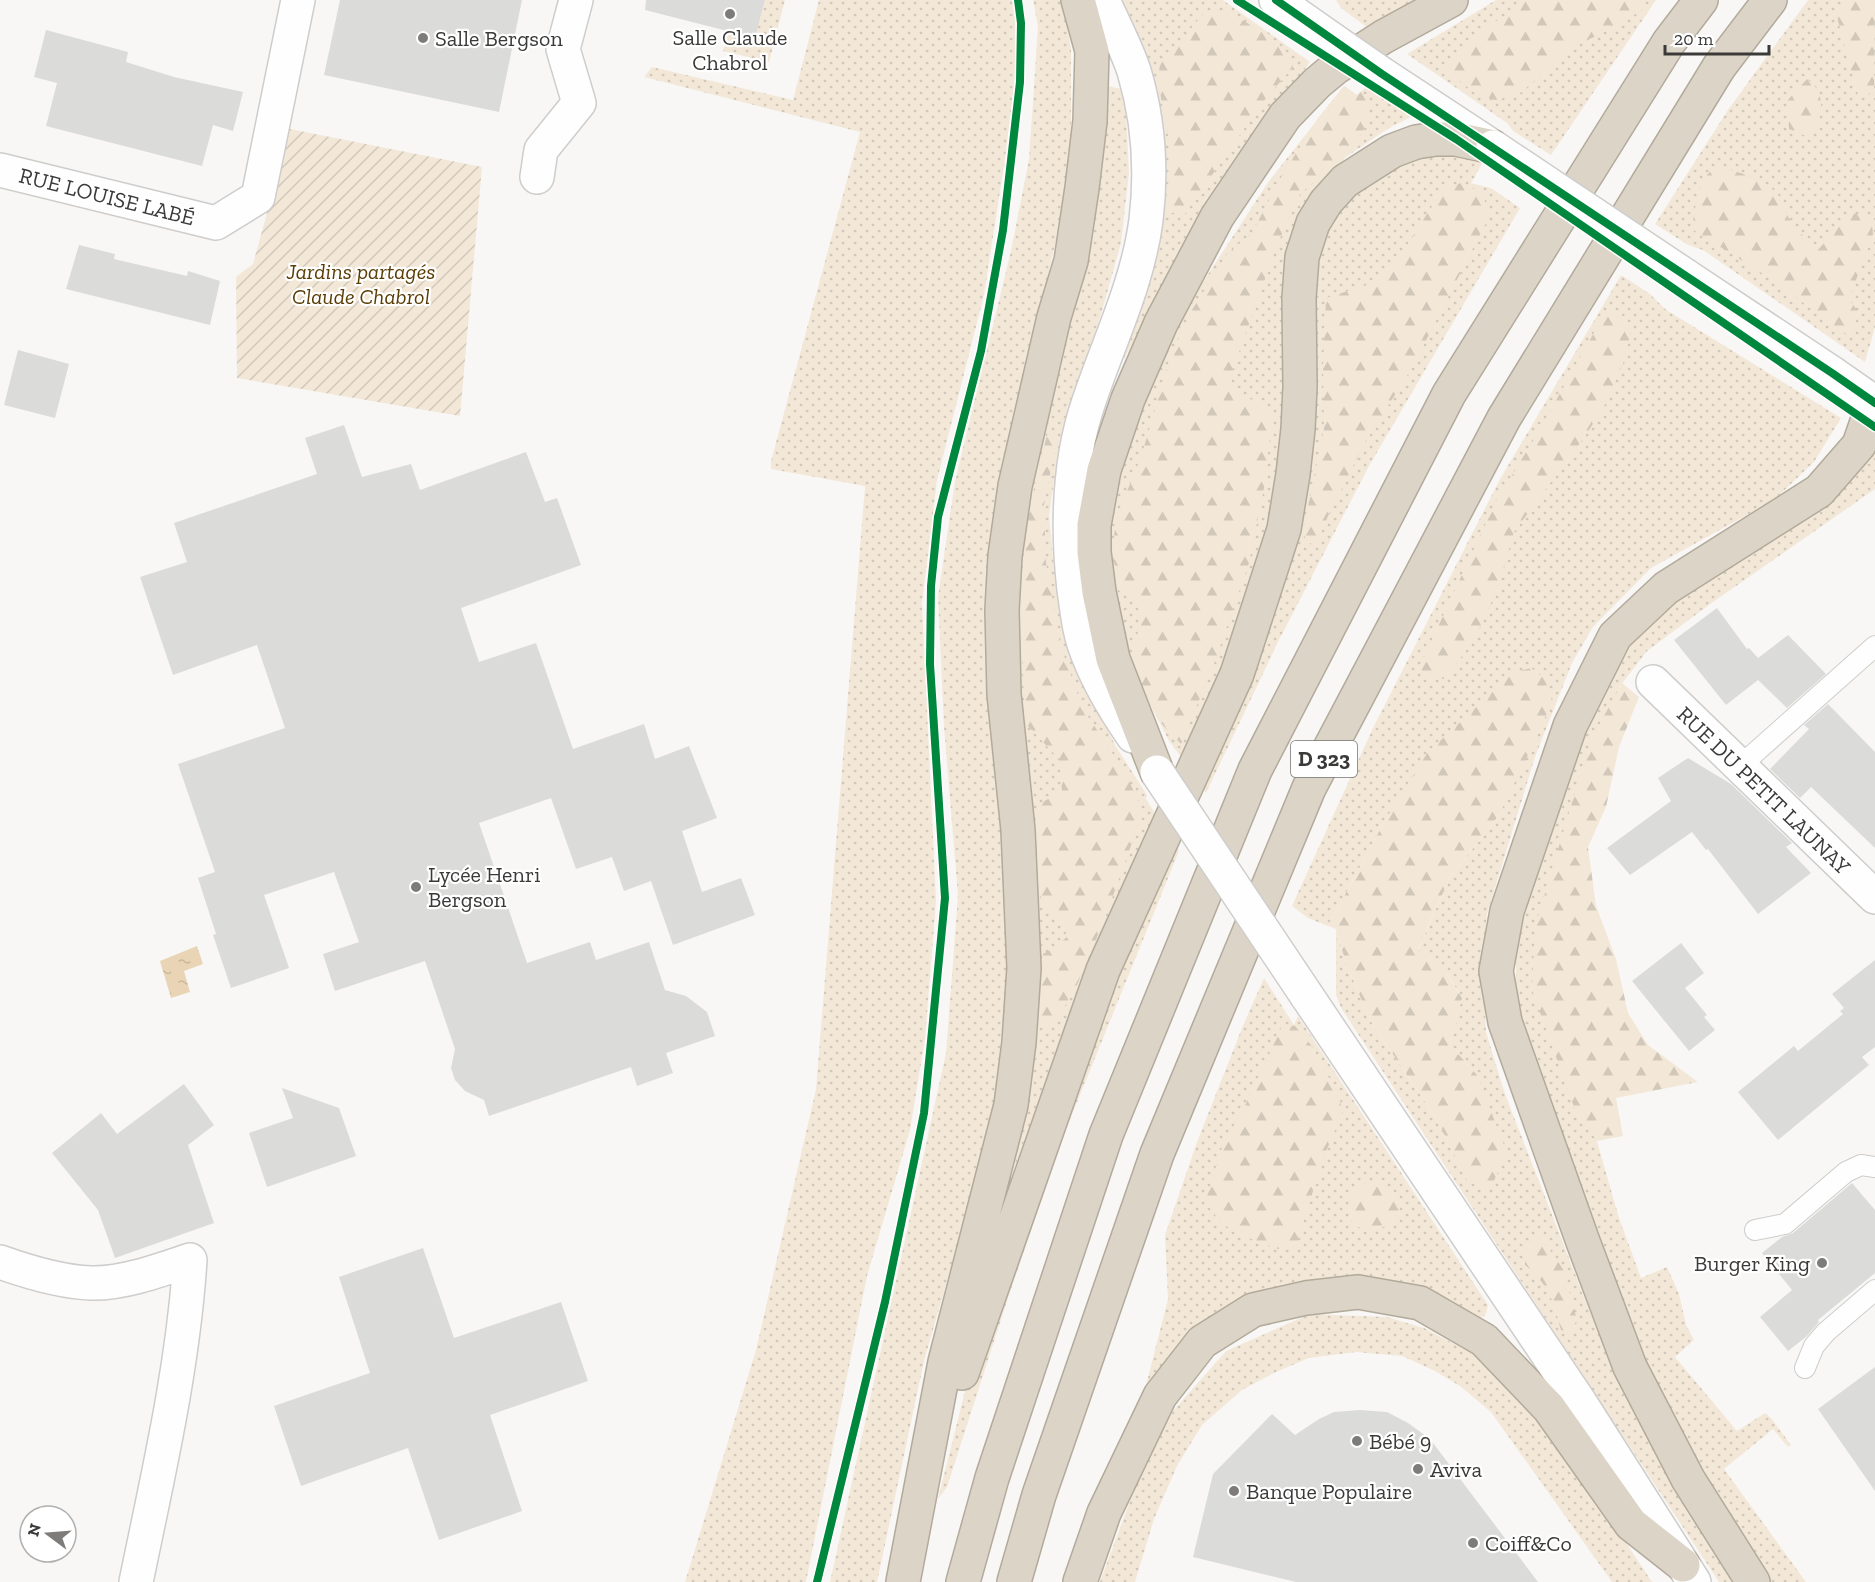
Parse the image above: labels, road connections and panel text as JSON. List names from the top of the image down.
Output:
{
  "streets": {
    "highway": ["D 323"],
    "street": ["RUE LOUISE LABÉ", "RUE DU PETIT LAUNAY"]
  },
  "parks": ["Jardins partagés Claude Chabrol"],
  "places": [
    "Salle Claude Chabrol",
    "Salle Bergson",
    "Lycée Henri Bergson",
    "Burger King",
    "Bébé 9",
    "Aviva",
    "Banque Populaire",
    "Coiff&Co"
  ],
  "scale_bar": "20 m",
  "north": "left"
}
